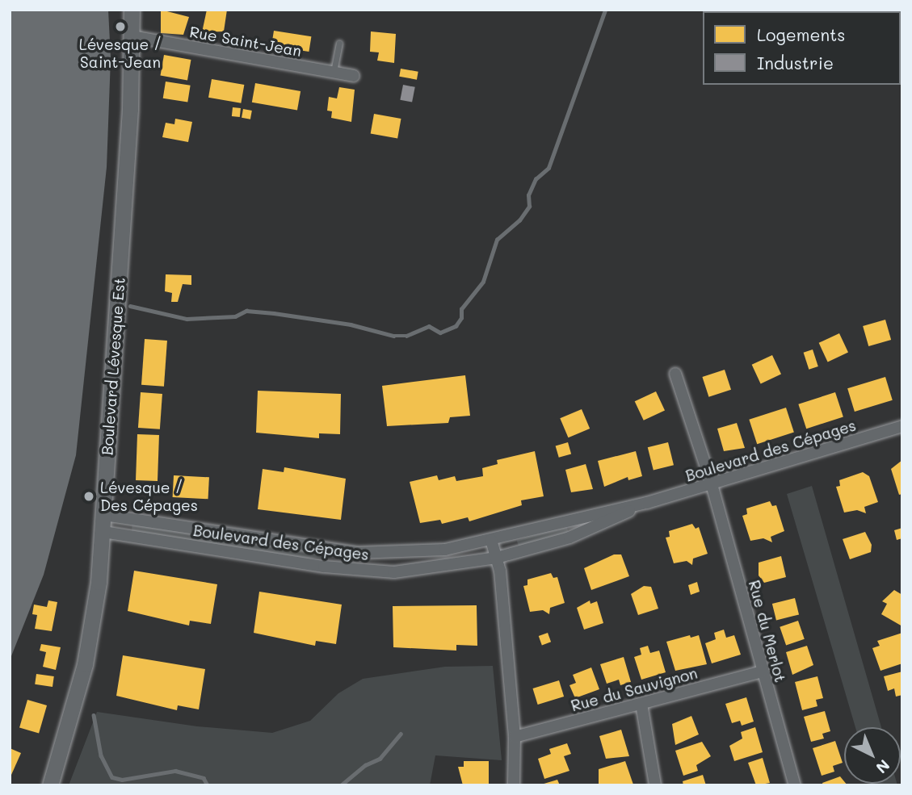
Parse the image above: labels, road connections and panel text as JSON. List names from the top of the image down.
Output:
{
  "streets": {
    "street": [
      "Rue Saint-Jean",
      "Boulevard Lévesque Est",
      "Boulevard des Cépages",
      "Rue du Merlot",
      "Rue du Sauvignon"
    ]
  },
  "crossings": [
    ["Rue Saint-Jean", "Boulevard Lévesque Est"],
    ["Boulevard Lévesque Est", "Boulevard des Cépages"],
    ["Boulevard des Cépages", "Rue du Merlot"],
    ["Rue du Merlot", "Rue du Sauvignon"]
  ],
  "places": ["Lévesque / Saint-Jean", "Lévesque / Des Cépages"],
  "legend": ["Logements", "Industrie"],
  "north": "bottom right"
}
